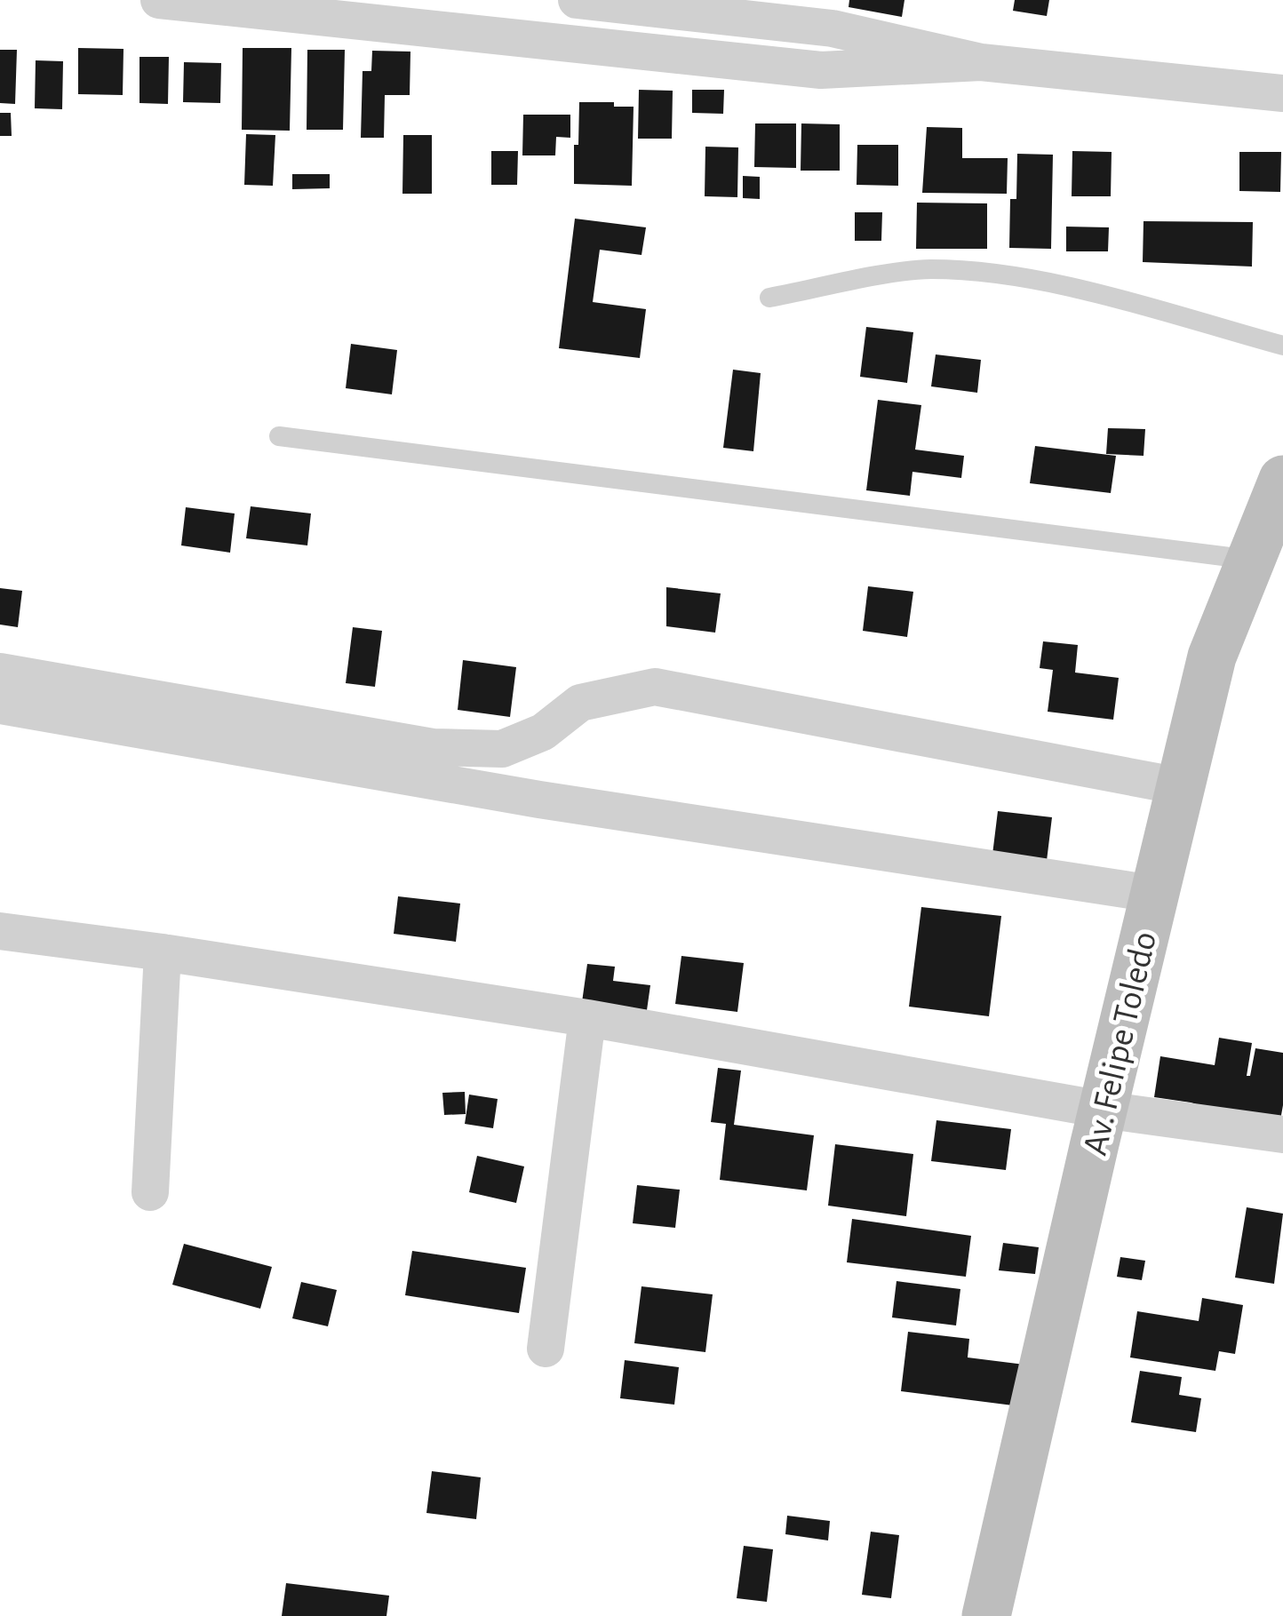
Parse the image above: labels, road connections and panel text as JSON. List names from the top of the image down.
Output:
{
  "streets": {
    "main road": ["Av. Felipe Toledo"]
  }
}
